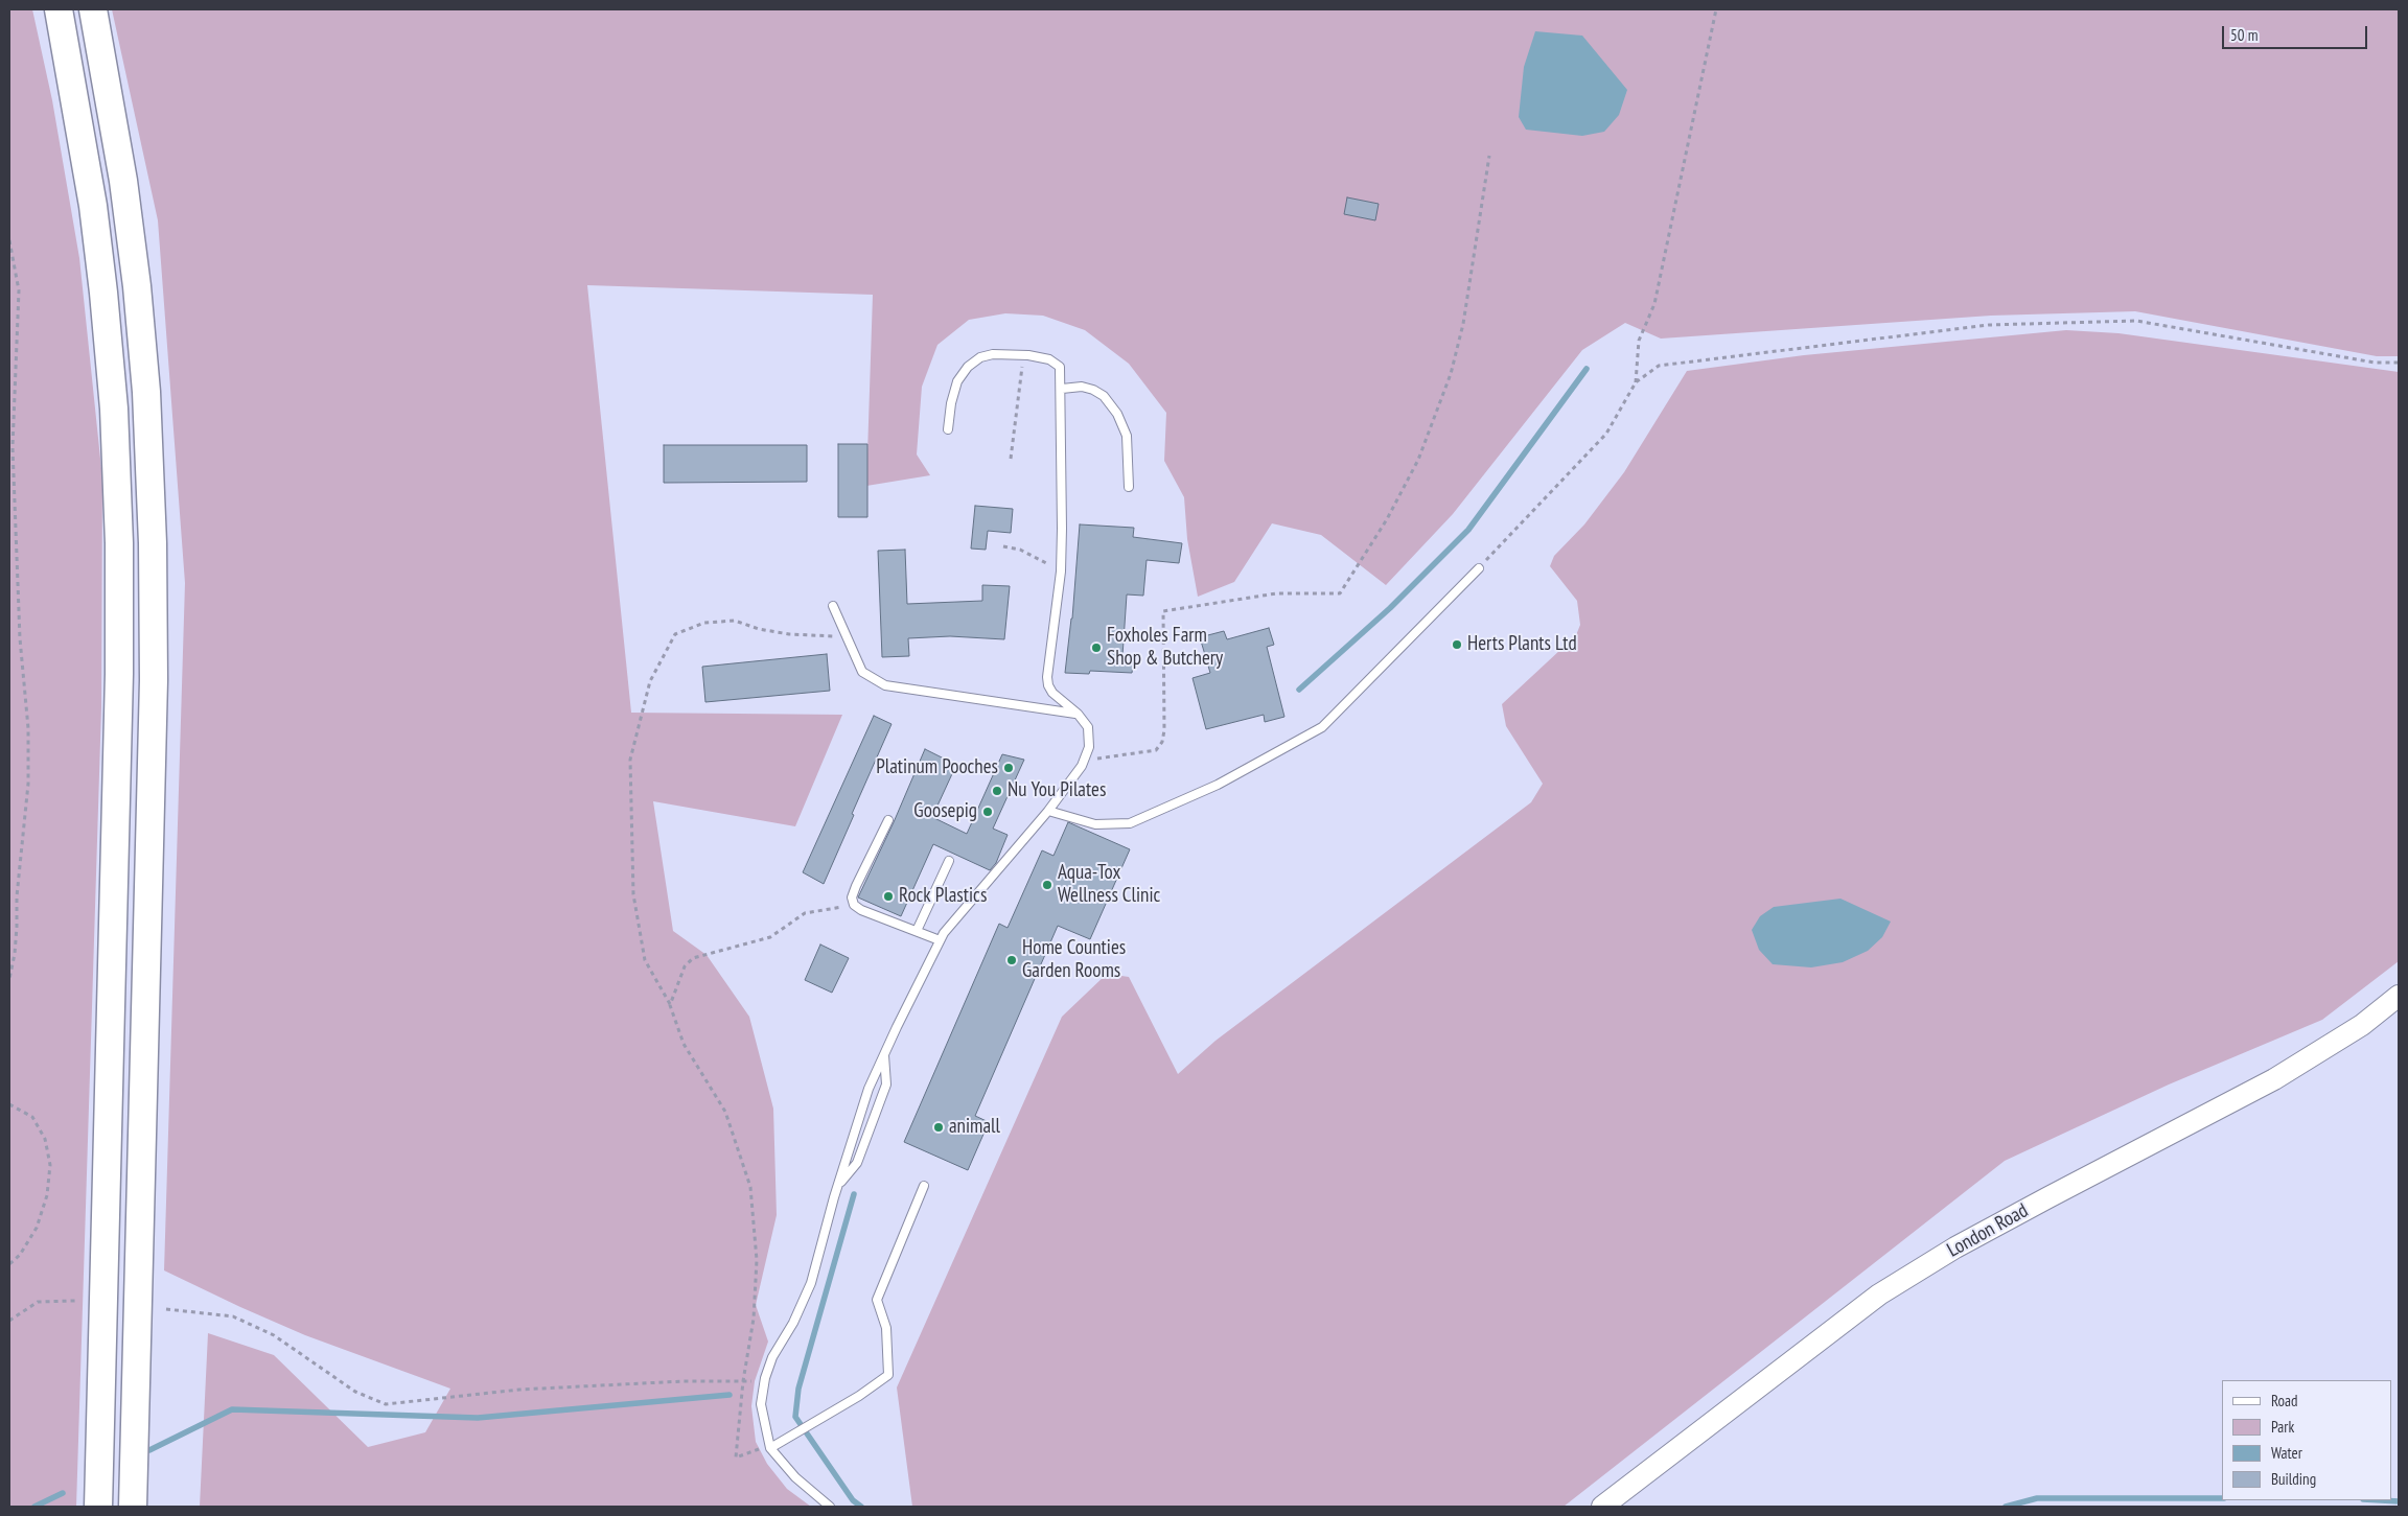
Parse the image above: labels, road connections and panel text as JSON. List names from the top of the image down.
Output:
{
  "streets": {
    "main road": ["London Road"]
  },
  "places": [
    "Herts Plants Ltd",
    "Foxholes Farm Shop & Butchery",
    "Platinum Pooches",
    "Nu You Pilates",
    "Goosepig",
    "Aqua-Tox Wellness Clinic",
    "Rock Plastics",
    "Home Counties Garden Rooms",
    "animall"
  ],
  "legend": [
    "Road",
    "Park",
    "Water",
    "Building"
  ],
  "scale_bar": "50 m"
}
